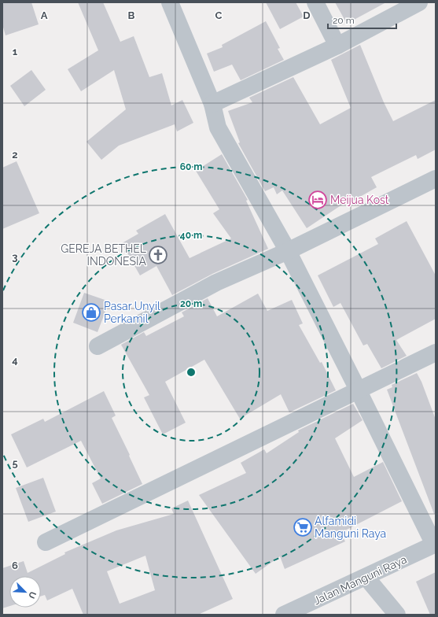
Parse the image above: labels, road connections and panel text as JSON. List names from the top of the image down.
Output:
{
  "streets": {
    "street": ["Jalan Manguni Raya"]
  },
  "places": {
    "hotel": ["Meijua Kost"],
    "church": ["GEREJA BETHEL INDONESIA"],
    "shop": ["Pasar Unyil Perkamil"],
    "supermarket": ["Alfamidi Manguni Raya"]
  },
  "scale_bar": "20 m",
  "north": "bottom right",
  "grid": {
    "columns": [
      "A",
      "B",
      "C",
      "D"
    ],
    "rows": [
      "1",
      "2",
      "3",
      "4",
      "5",
      "6"
    ]
  },
  "rings": ["60 m", "40 m", "20 m"]
}
